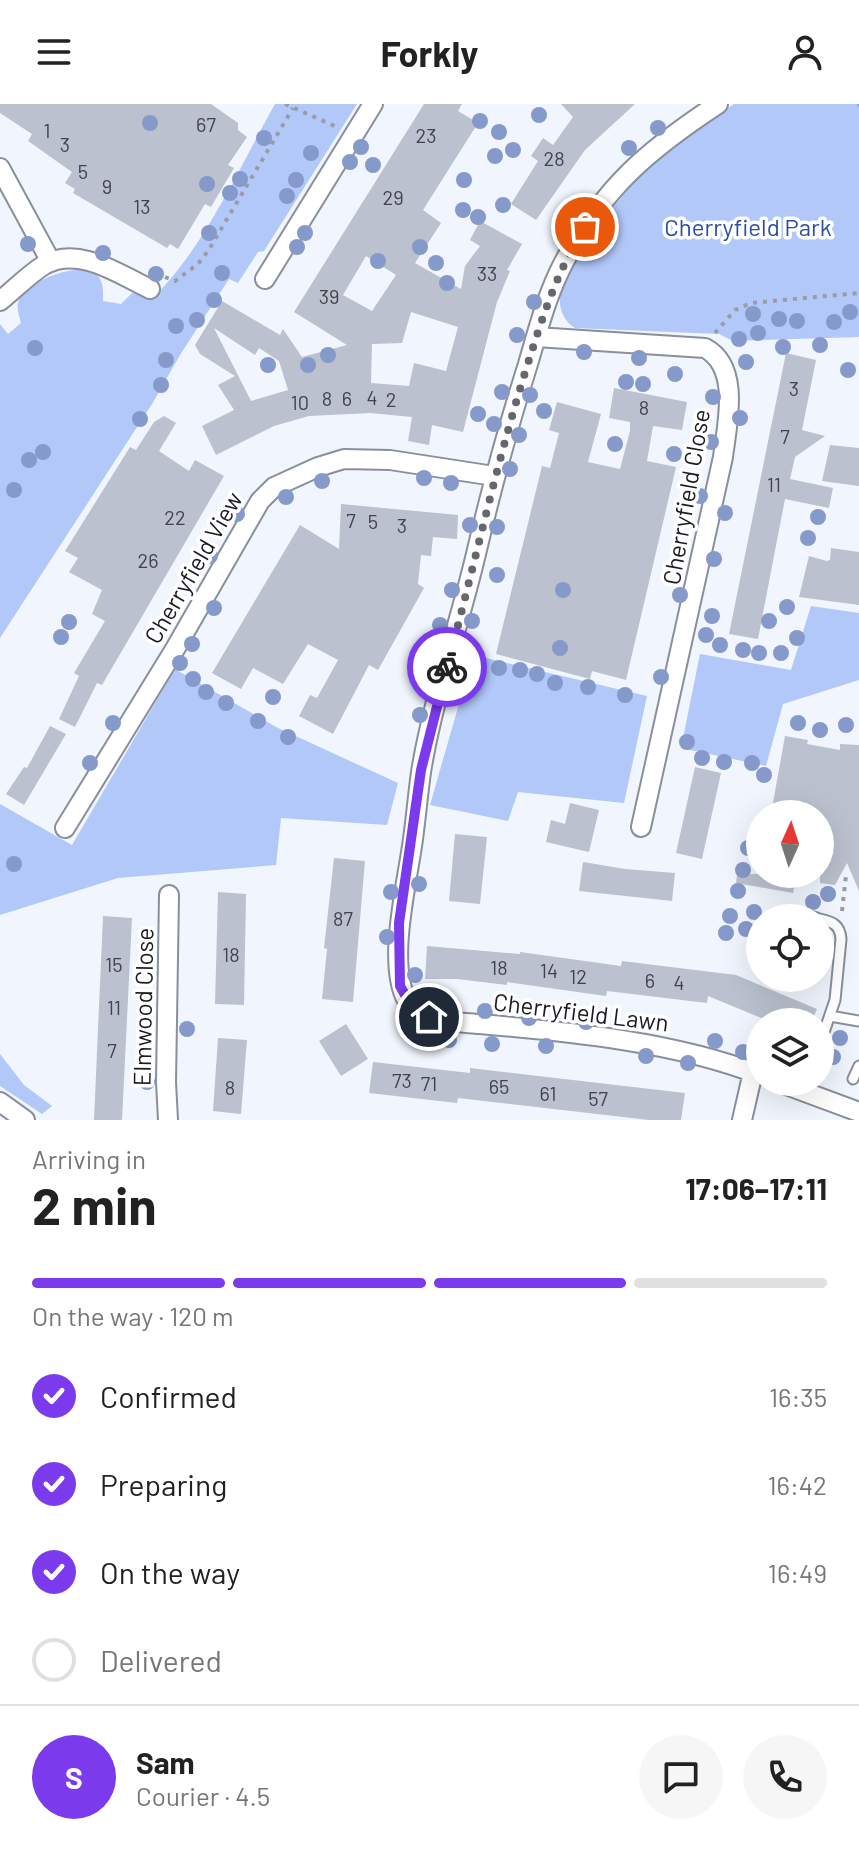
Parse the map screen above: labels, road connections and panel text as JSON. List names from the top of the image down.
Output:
{
  "streets": {
    "street": [
      "Cherryfield Close",
      "Cherryfield View",
      "Elmwood Close",
      "Cherryfield Lawn"
    ]
  },
  "crossings": [
    ["Cherryfield View", "Cherryfield Lawn"]
  ],
  "parks": ["Cherryfield Park"],
  "house_numbers": [
    "67",
    "1",
    "23",
    "3",
    "28",
    "5",
    "9",
    "29",
    "13",
    "33",
    "39",
    "3",
    "4",
    "8",
    "6",
    "2",
    "10",
    "8",
    "7",
    "11",
    "22",
    "7",
    "5",
    "3",
    "26",
    "87",
    "18",
    "15",
    "18",
    "14",
    "12",
    "6",
    "4",
    "11",
    "7",
    "73",
    "71",
    "65",
    "8",
    "61",
    "57"
  ],
  "north": "top",
  "page": {
    "header": "Forkly",
    "heading": ["2 min", "Arriving in", "17:06–17:11"],
    "panel": ["Sam", "Courier · 4.5"],
    "bar": "On the way · 120 m",
    "list": [
      ["Confirmed", "16:35"],
      ["Preparing", "16:42"],
      ["On the way", "16:49"],
      "Delivered"
    ],
    "round": "S"
  }
}
